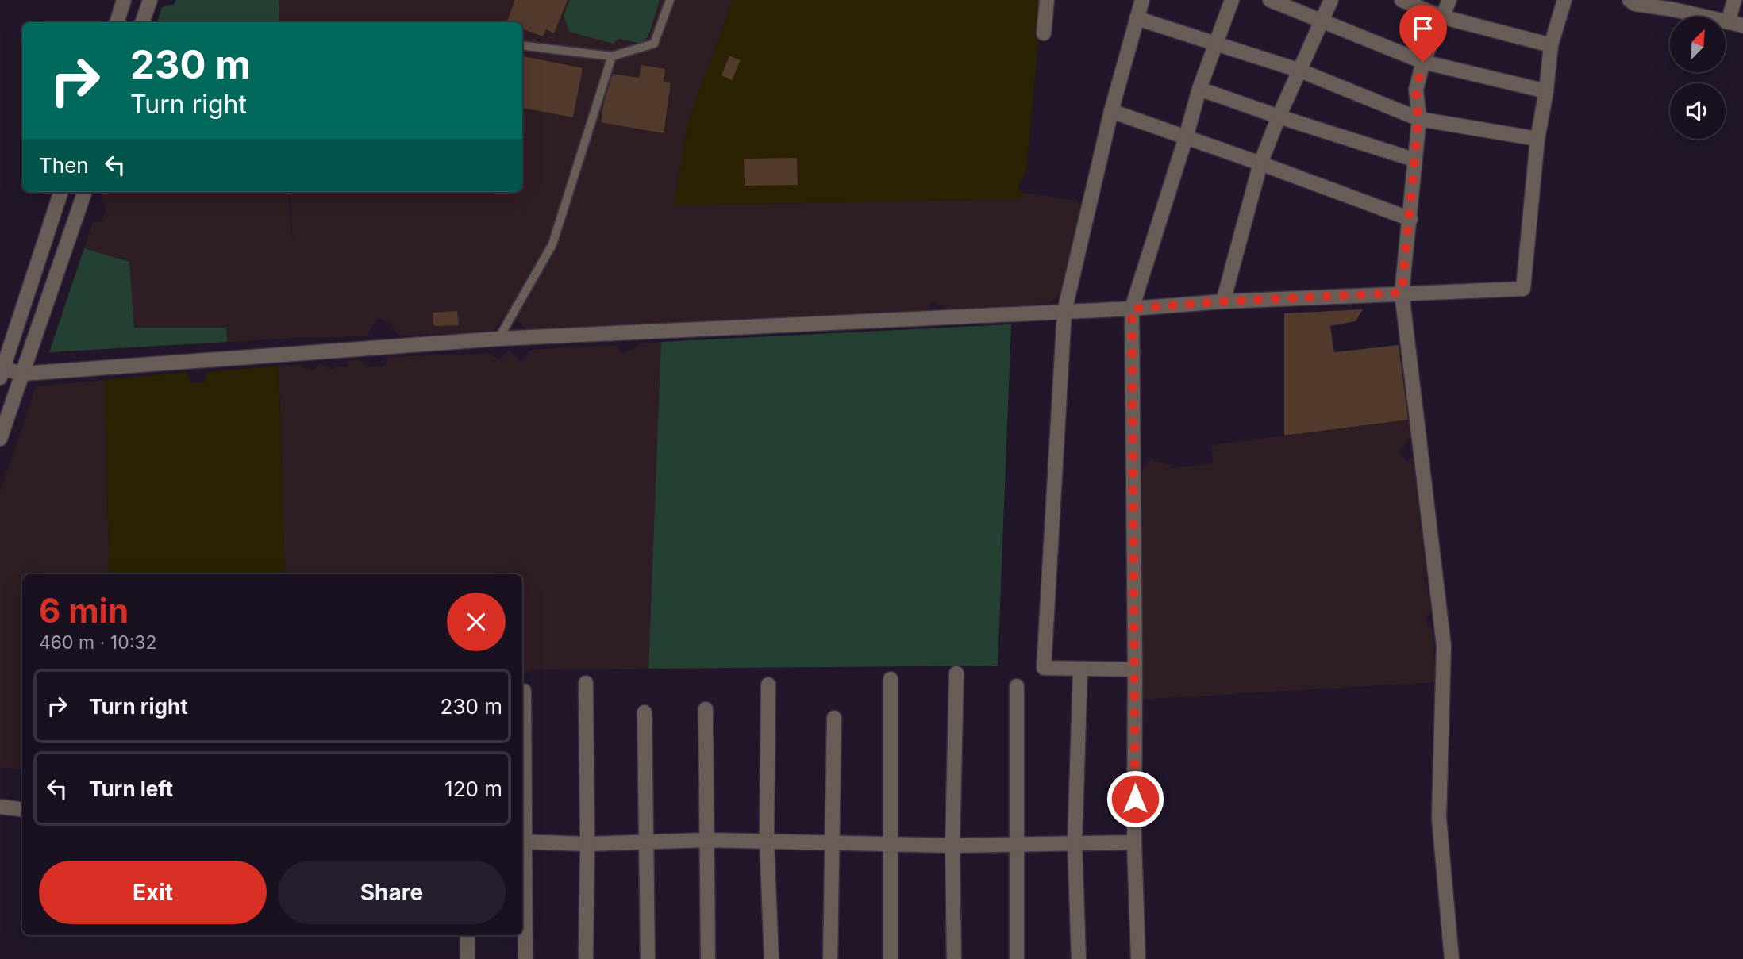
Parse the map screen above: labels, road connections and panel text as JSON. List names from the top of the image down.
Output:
{
  "north": "top right",
  "page": {
    "turn": ["230 m", "Turn right"],
    "then": "Then",
    "heading": ["6 min", "460 m · 10:32"],
    "list": [
      {
        "name": "Turn right",
        "value": "230 m"
      },
      {
        "name": "Turn left",
        "value": "120 m"
      }
    ],
    "buttons": ["Exit", "Share"]
  }
}
